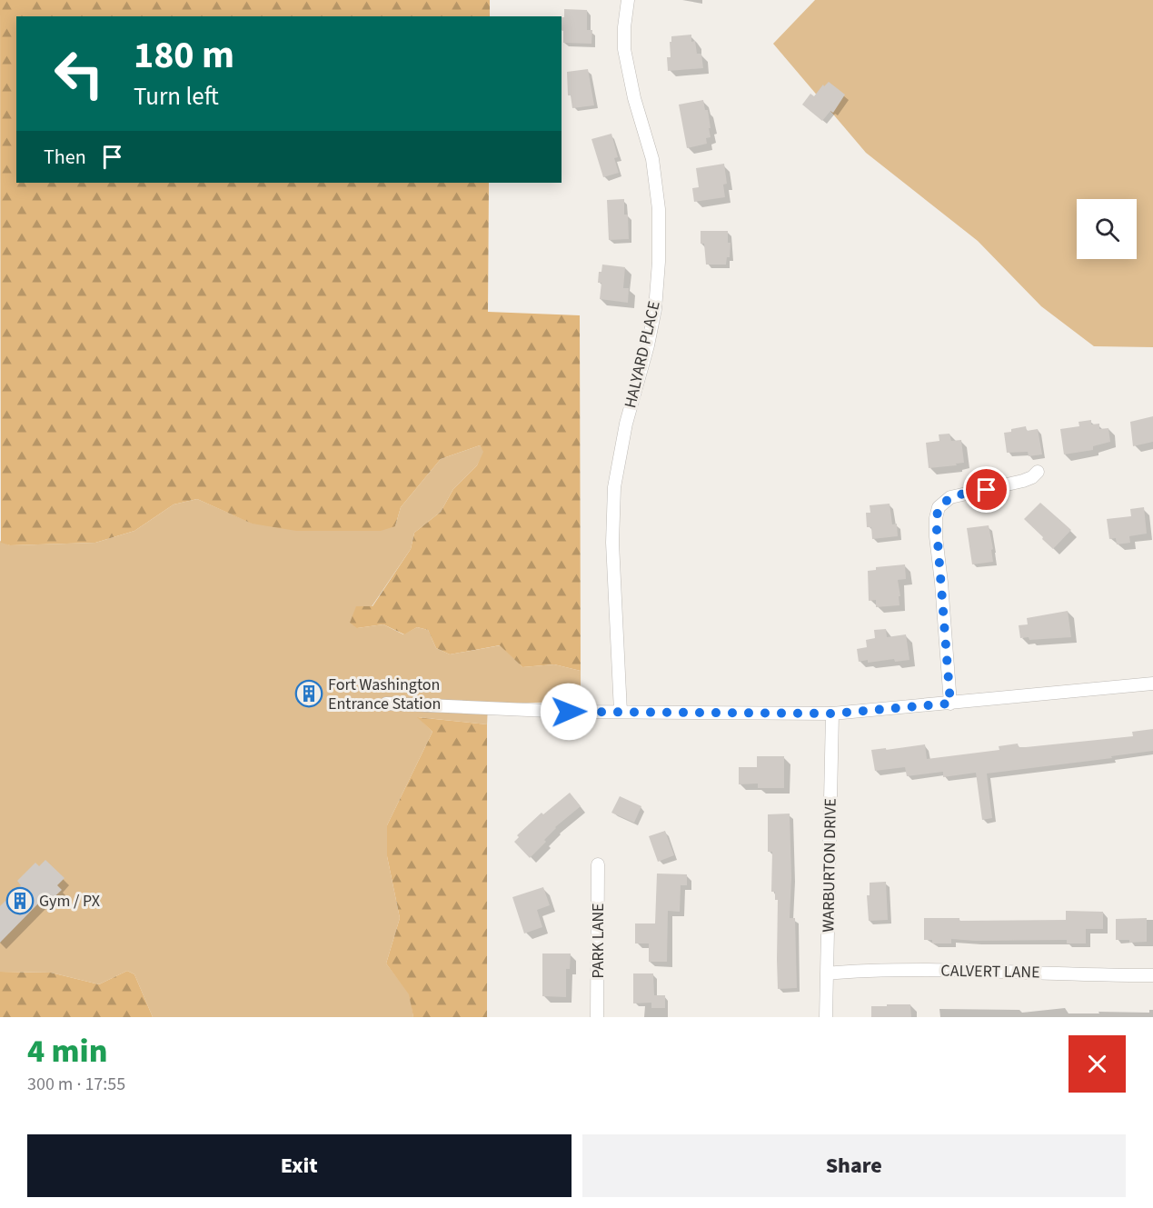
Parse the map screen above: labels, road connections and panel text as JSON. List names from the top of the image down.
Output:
{
  "streets": {
    "street": [
      "HALYARD PLACE",
      "WARBURTON DRIVE",
      "PARK LANE",
      "CALVERT LANE"
    ]
  },
  "crossings": [
    ["WARBURTON DRIVE", "CALVERT LANE"]
  ],
  "places": {
    "building": ["Fort Washington Entrance Station", "Gym / PX"]
  },
  "page": {
    "turn": ["180 m", "Turn left"],
    "then": "Then",
    "heading": ["4 min", "300 m · 17:55"],
    "buttons": ["Exit", "Share"]
  }
}
